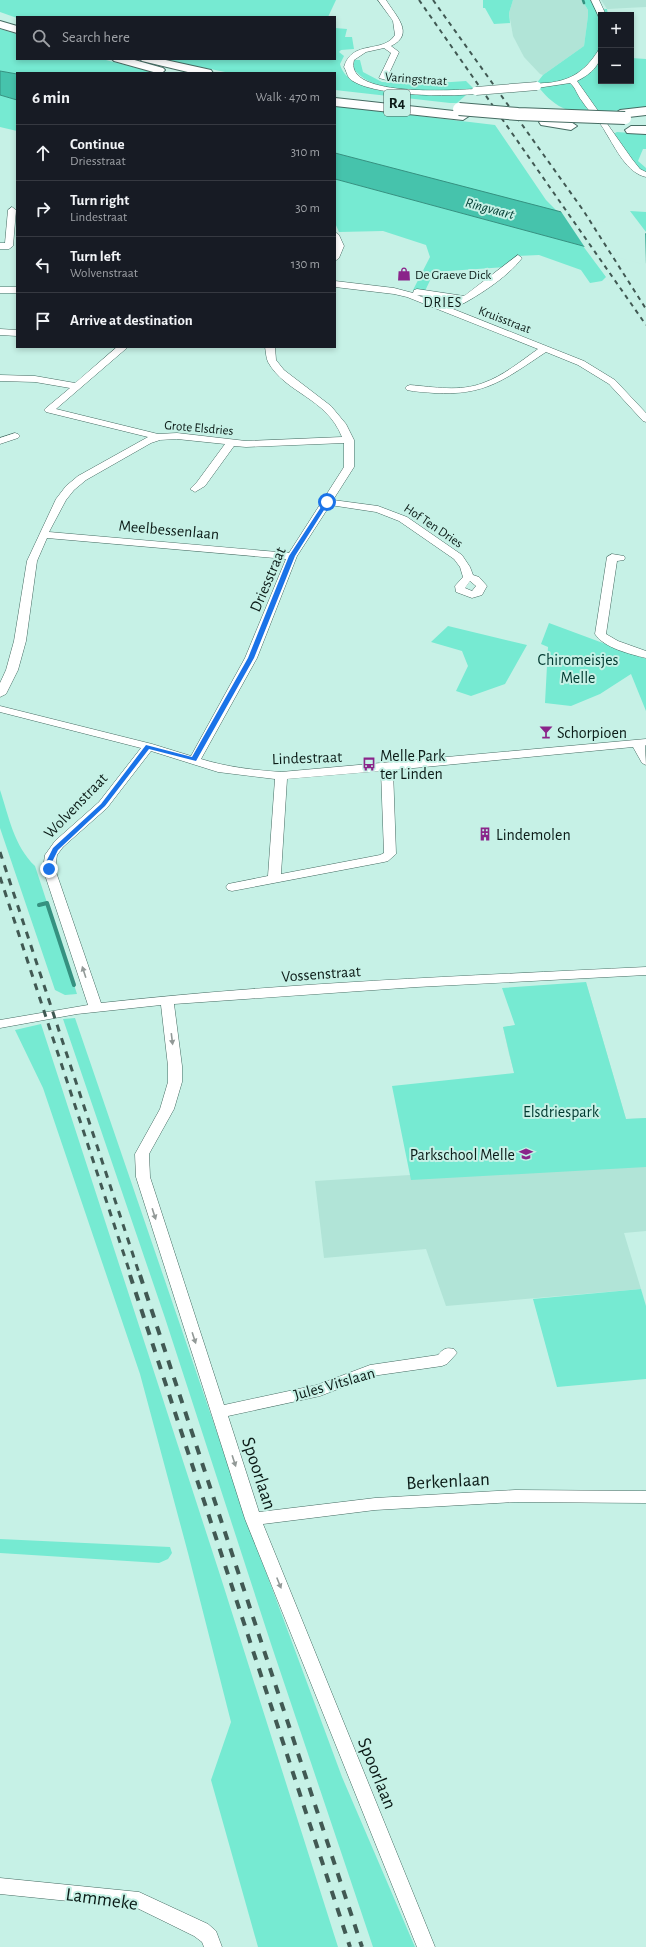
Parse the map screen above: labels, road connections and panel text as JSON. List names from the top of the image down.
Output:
{
  "streets": {
    "highway": ["R4"],
    "street": [
      "Varingstraat",
      "Kruisstraat",
      "Grote Elsdries",
      "Hof Ten Dries",
      "Meelbessenlaan",
      "Driesstraat",
      "Lindestraat",
      "Wolvenstraat",
      "Vossenstraat",
      "Jules Vitslaan",
      "Spoorlaan",
      "Berkenlaan",
      "Lammeke"
    ]
  },
  "crossings": [
    ["Grote Elsdries", "Driesstraat"],
    ["Hof Ten Dries", "Driesstraat"],
    ["Meelbessenlaan", "Driesstraat"],
    ["Driesstraat", "Lindestraat"],
    ["Lindestraat", "Wolvenstraat"],
    ["Wolvenstraat", "Vossenstraat"],
    ["Vossenstraat", "Spoorlaan"],
    ["Jules Vitslaan", "Spoorlaan"],
    ["Spoorlaan", "Berkenlaan"]
  ],
  "one_way": ["Wolvenstraat", "Spoorlaan"],
  "districts": ["DRIES"],
  "water": ["Ringvaart"],
  "parks": ["Chiromeisjes Melle", "Elsdriespark"],
  "places": {
    "shop": ["De Graeve Dick"],
    "bar": ["Schorpioen"],
    "bus stop": ["Melle Park ter Linden"],
    "building": ["Lindemolen"],
    "school or university": ["Parkschool Melle"]
  },
  "page": {
    "map_buttons": ["+", "−"],
    "search": "Search here",
    "heading": ["6 min", "Walk · 470 m"],
    "list": [
      ["Continue", "Driesstraat", "310 m"],
      ["Turn right", "Lindestraat", "30 m"],
      ["Turn left", "Wolvenstraat", "130 m"],
      "Arrive at destination"
    ]
  }
}
